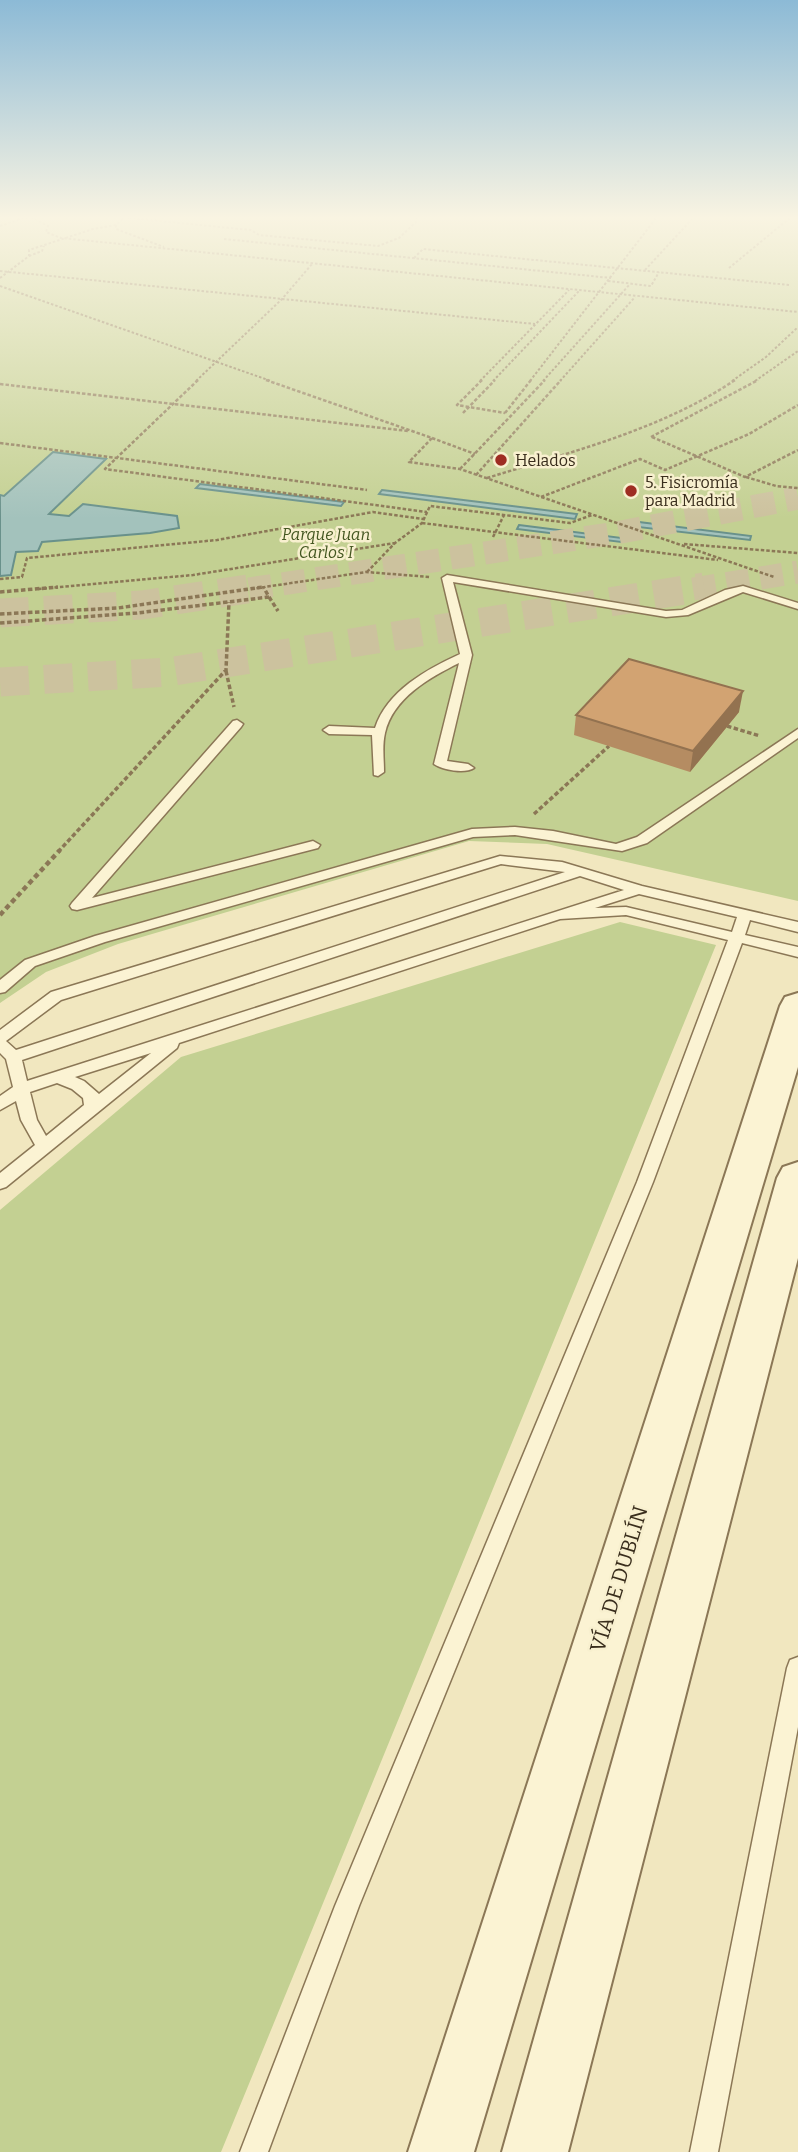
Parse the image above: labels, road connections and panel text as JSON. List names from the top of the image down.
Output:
{
  "streets": {
    "street": ["VÍA DE DUBLÍN"]
  },
  "parks": ["Parque Juan Carlos I"],
  "places": ["Helados", "5. Fisicromía para Madrid"]
}
